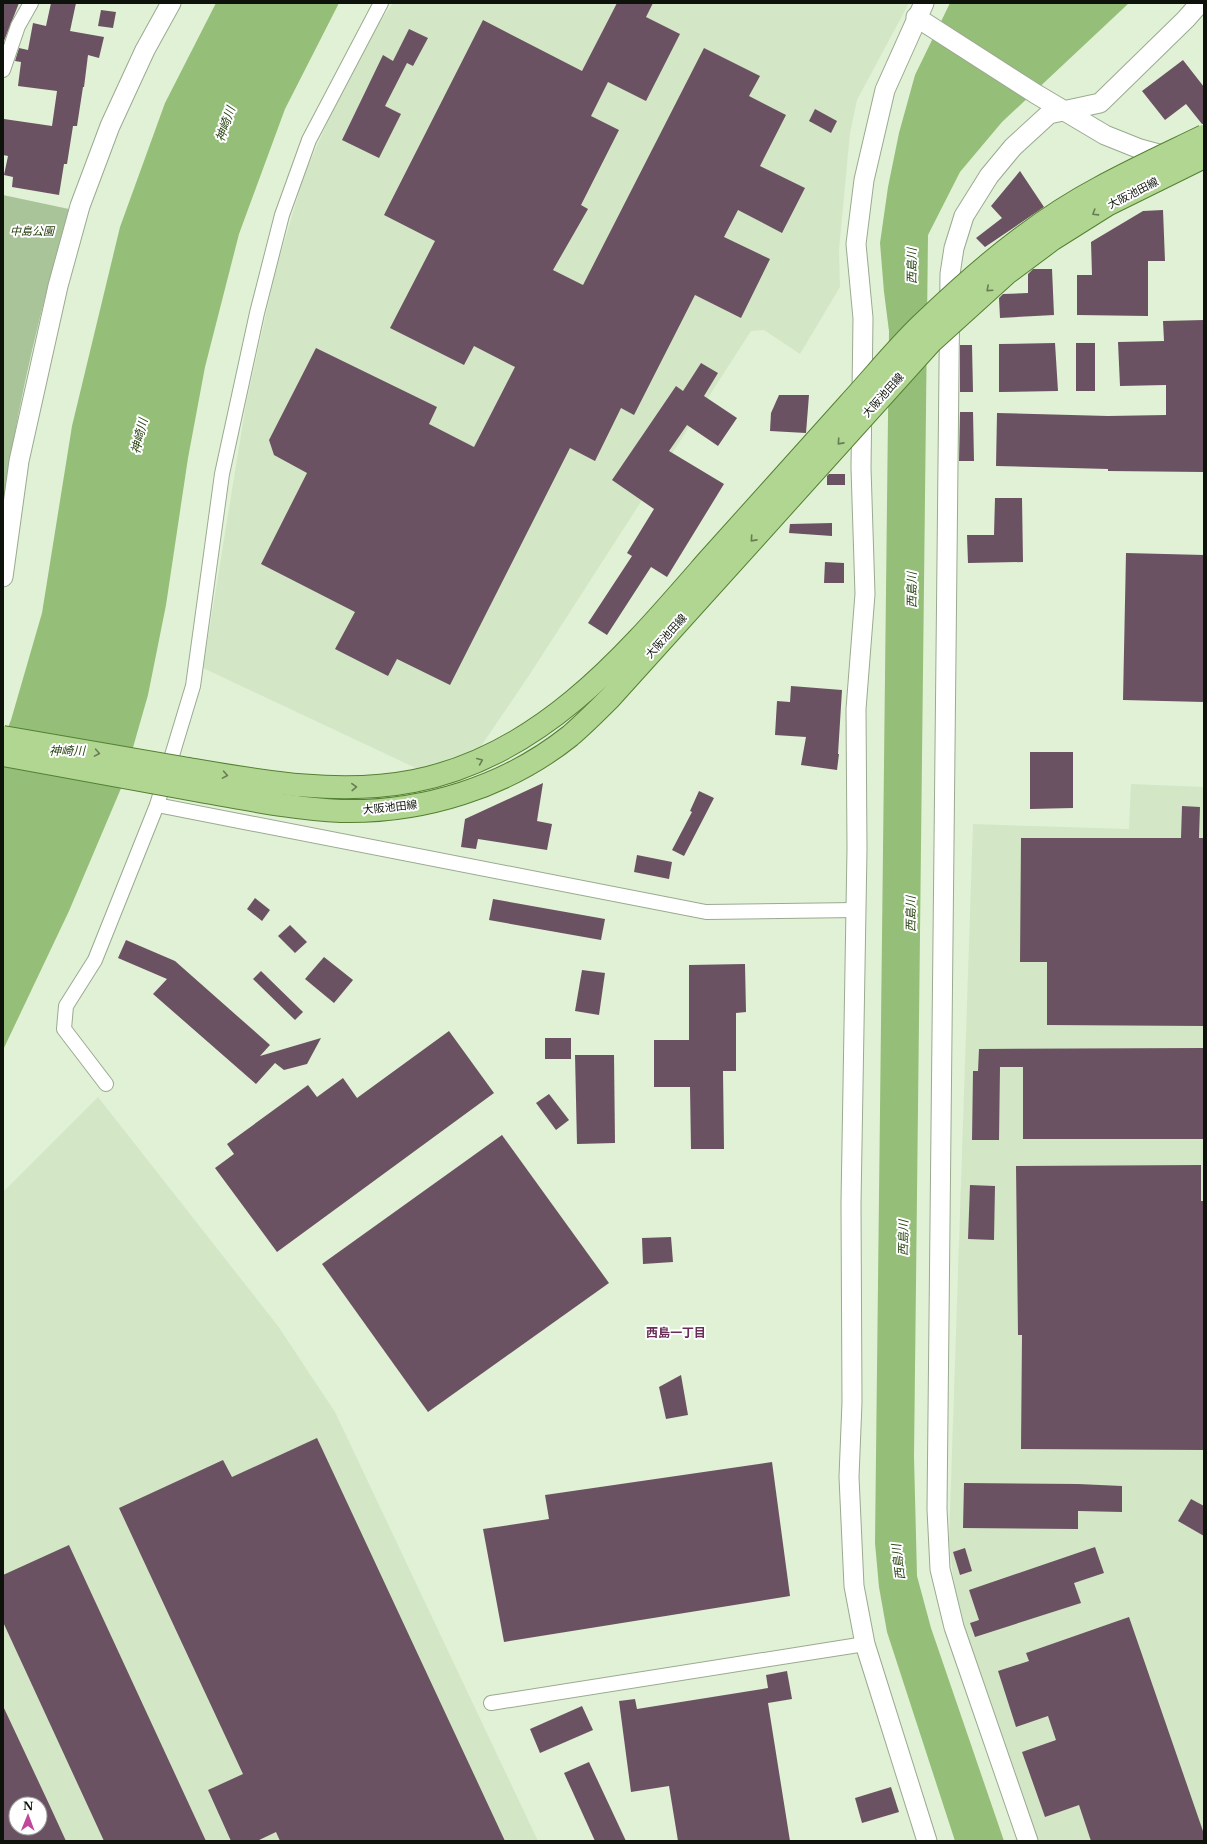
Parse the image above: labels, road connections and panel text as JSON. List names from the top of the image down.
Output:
{
  "streets": {
    "main road": ["大阪池田線"]
  },
  "districts": ["西島一丁目"],
  "water": ["神崎川", "西島川"],
  "parks": ["中島公園"],
  "north": "top"
}
